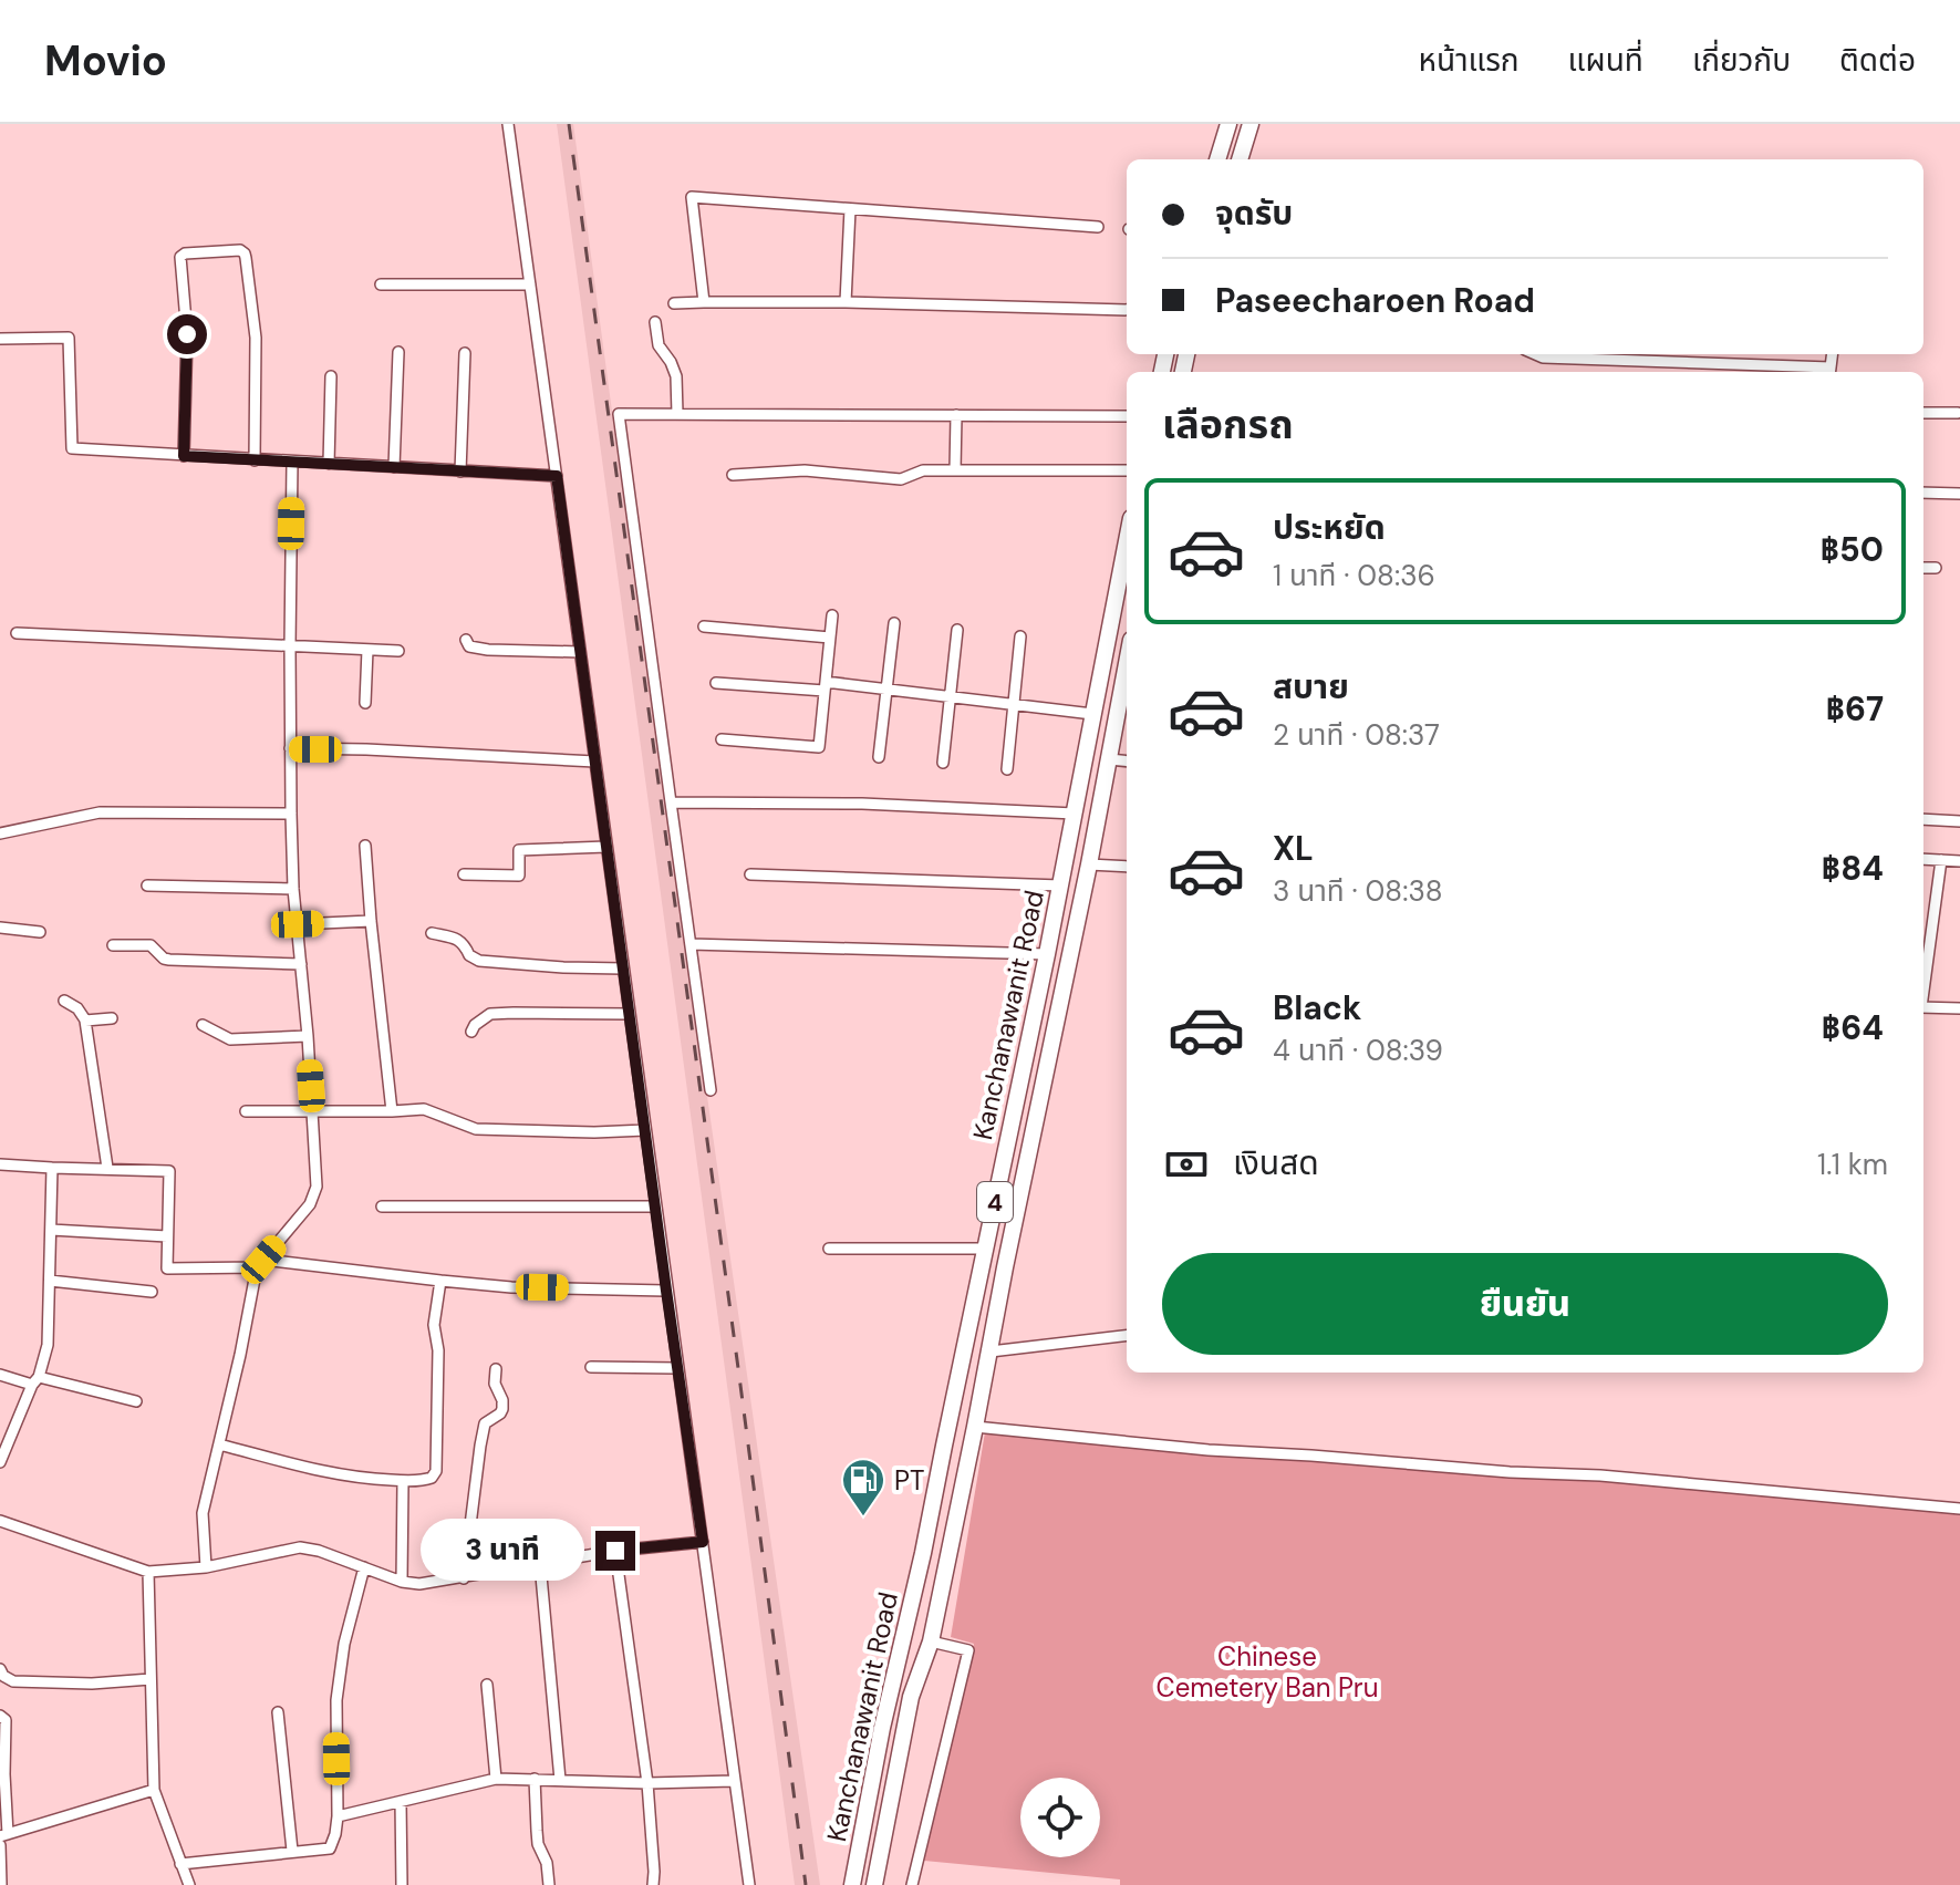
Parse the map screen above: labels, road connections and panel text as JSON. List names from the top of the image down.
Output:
{
  "streets": {
    "highway": ["Kanchanawanit Road", "4"]
  },
  "parks": ["Chinese Cemetery Ban Pru"],
  "places": {
    "fuel station": ["PT"]
  },
  "page": {
    "header": "Movio",
    "nav": [
      "หน้าแรก",
      "แผนที่",
      "เกี่ยวกับ",
      "ติดต่อ"
    ],
    "banner": ["จุดรับ", "Paseecharoen Road"],
    "heading": "เลือกรถ",
    "list": [
      {
        "name": "ประหยัด",
        "note": "1 นาที · 08:36",
        "value": "฿50"
      },
      {
        "name": "สบาย",
        "note": "2 นาที · 08:37",
        "value": "฿67"
      },
      {
        "name": "XL",
        "note": "3 นาที · 08:38",
        "value": "฿84"
      },
      {
        "name": "Black",
        "note": "4 นาที · 08:39",
        "value": "฿64"
      }
    ],
    "pay": ["เงินสด", "1.1 km"],
    "buttons": "ยืนยัน",
    "bubble": "3 นาที"
  }
}
